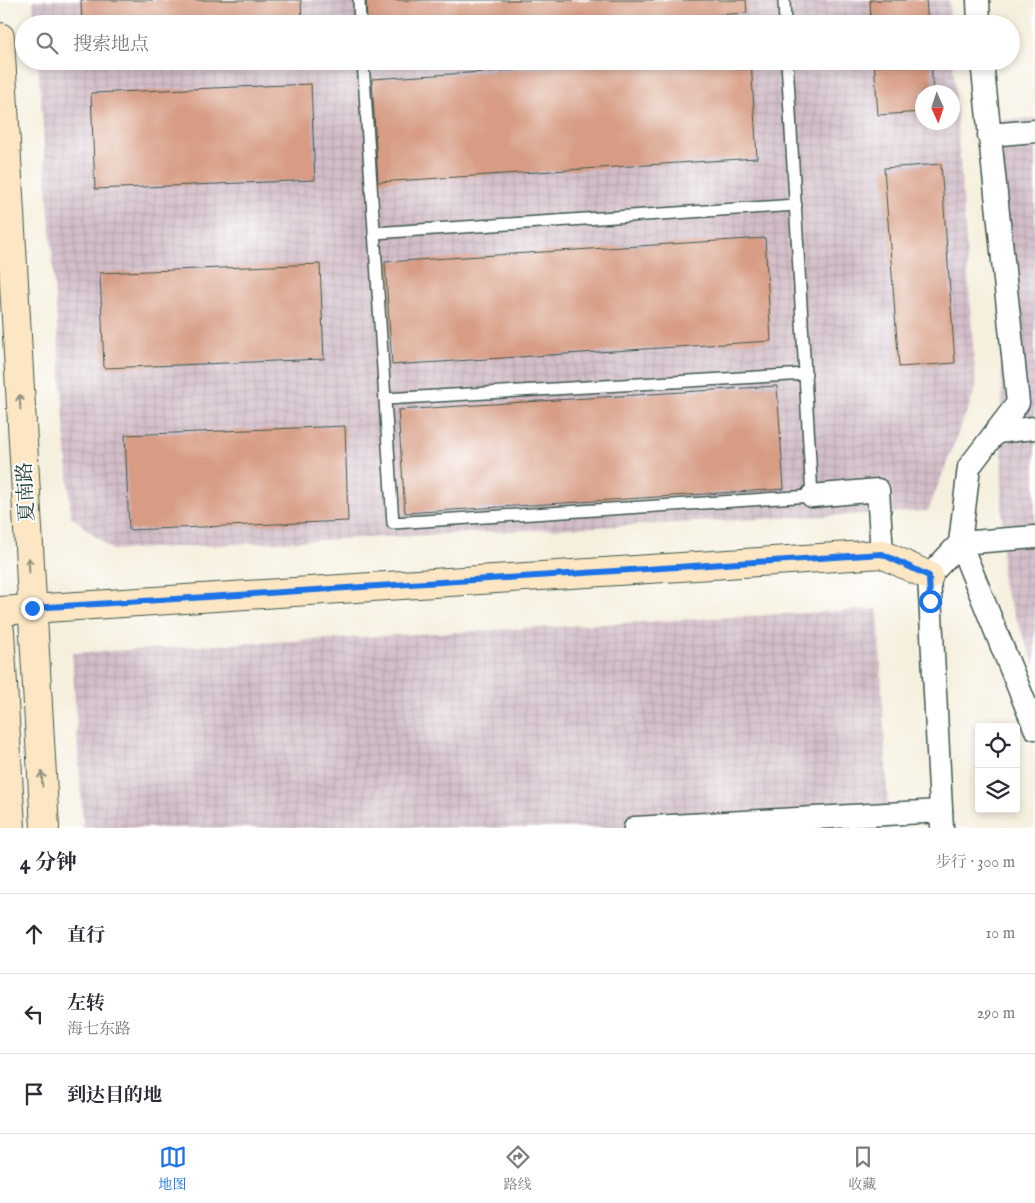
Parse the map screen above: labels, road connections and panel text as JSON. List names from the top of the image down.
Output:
{
  "streets": {
    "main road": ["夏南路"]
  },
  "one_way": ["夏南路"],
  "north": "bottom",
  "page": {
    "search": "搜索地点",
    "heading": ["4 分钟", "步行 · 300 m"],
    "list": [
      ["直行", "10 m"],
      ["左转", "海七东路", "290 m"],
      "到达目的地"
    ],
    "nav": ["地图", "路线", "收藏"]
  }
}
